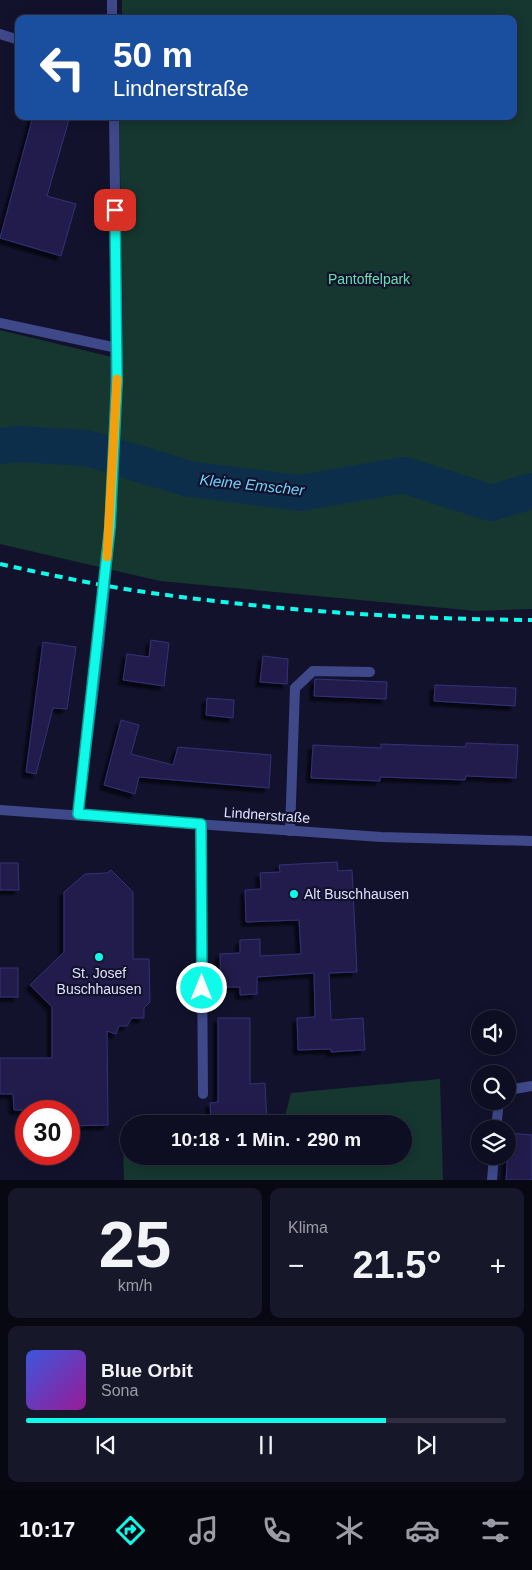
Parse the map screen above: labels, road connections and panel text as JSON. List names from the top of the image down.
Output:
{
  "streets": {
    "street": ["Lindnerstraße"]
  },
  "water": ["Kleine Emscher"],
  "parks": ["Pantoffelpark"],
  "places": ["Alt Buschhausen", "St. Josef Buschhausen"],
  "page": {
    "turn": ["50 m", "Lindnerstraße"],
    "limit": "30",
    "trip": "10:18 · 1 Min. · 290 m",
    "tile": [
      ["25", "km/h"],
      "Klima"
    ],
    "heat": ["−", "21.5°", "+"],
    "song": ["Blue Orbit", "Sona"],
    "tabs": "10:17"
  }
}
